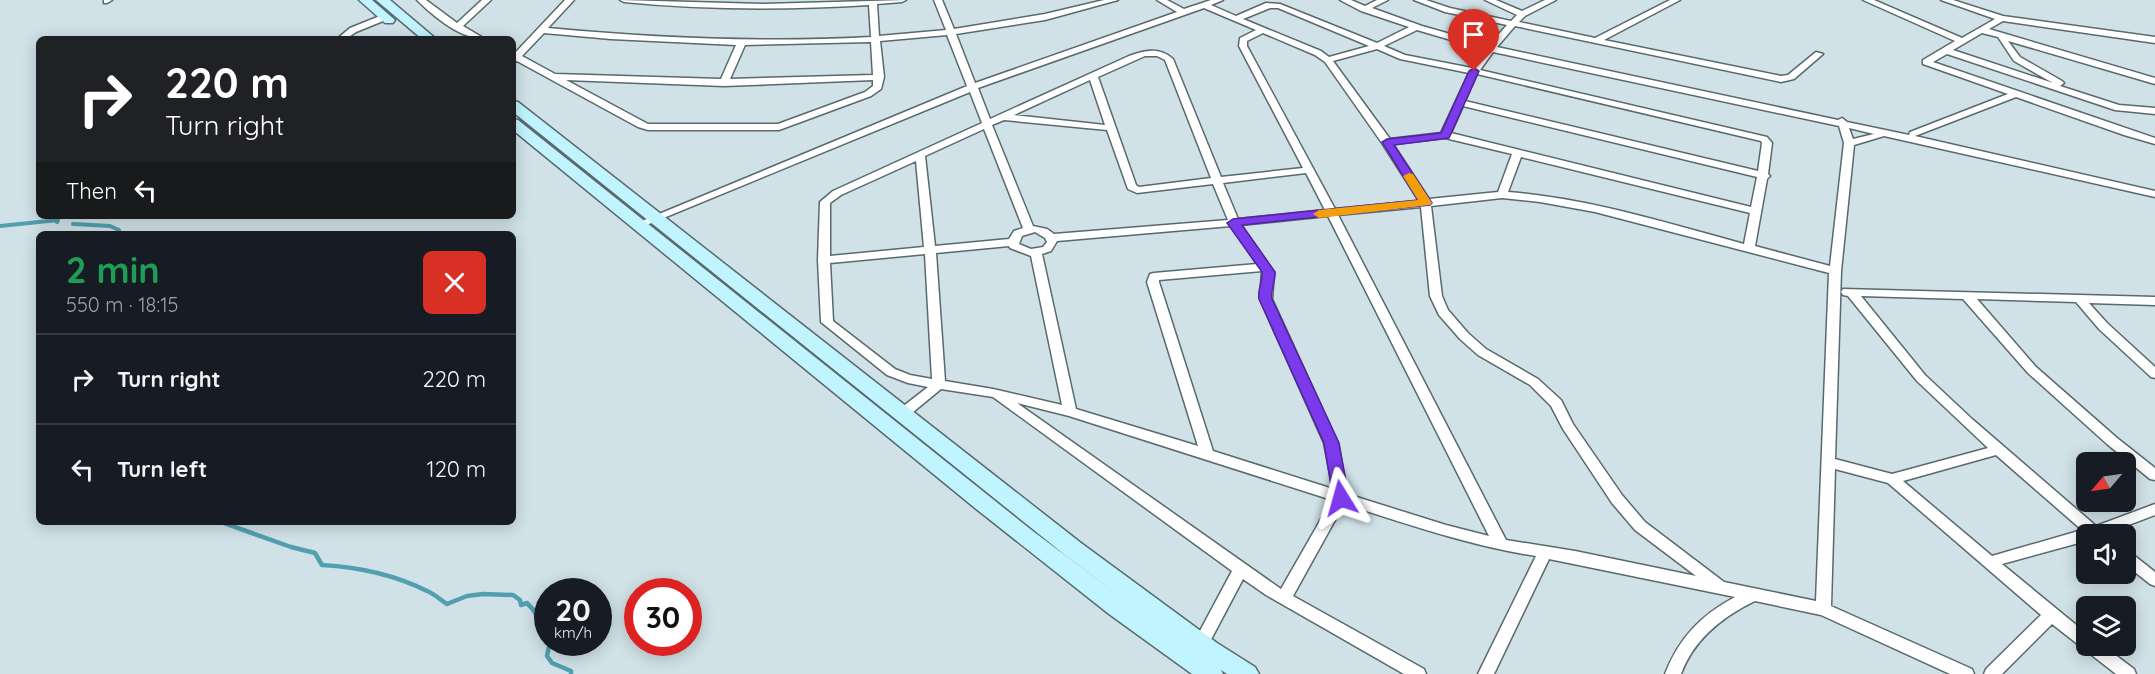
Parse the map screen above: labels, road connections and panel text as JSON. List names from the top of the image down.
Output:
{
  "north": "bottom left",
  "page": {
    "turn": ["220 m", "Turn right"],
    "then": "Then",
    "heading": ["2 min", "550 m · 18:15"],
    "list": [
      {
        "name": "Turn right",
        "value": "220 m"
      },
      {
        "name": "Turn left",
        "value": "120 m"
      }
    ],
    "speed": "20 km/h",
    "limit": "30"
  }
}
